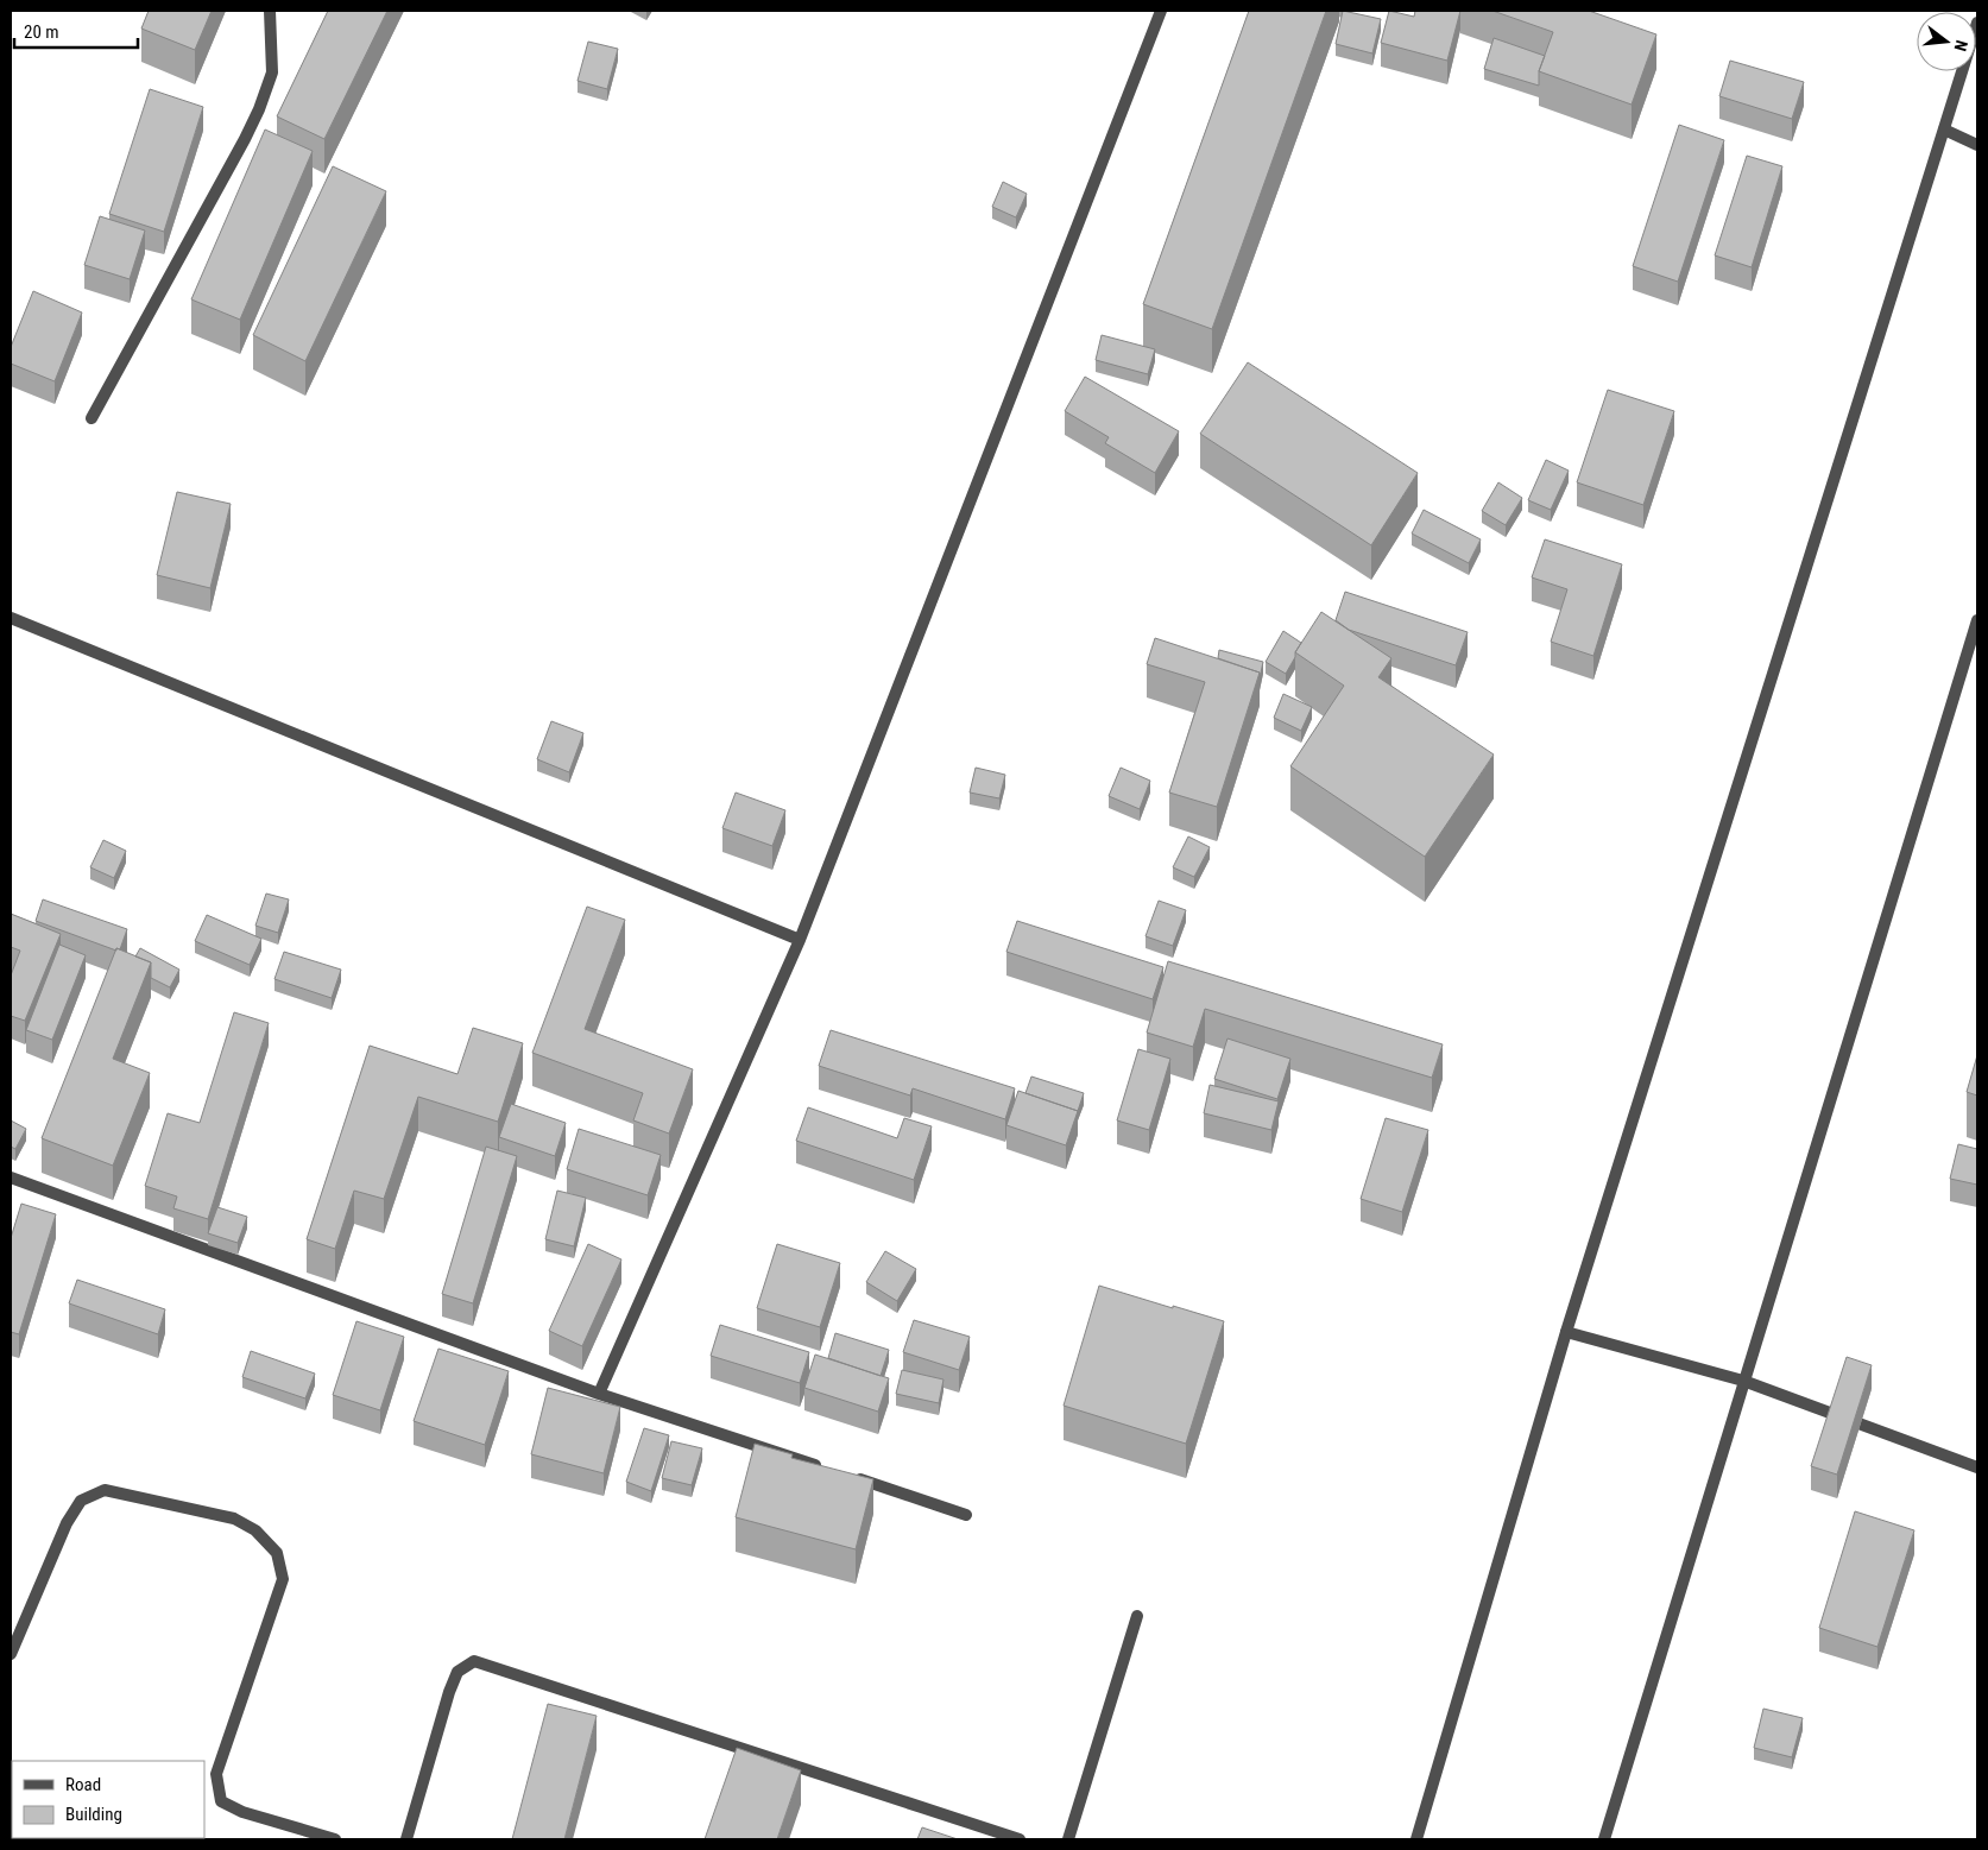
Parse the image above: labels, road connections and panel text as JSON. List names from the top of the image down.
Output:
{
  "legend": ["Road", "Building"],
  "scale_bar": "20 m",
  "north": "right"
}
